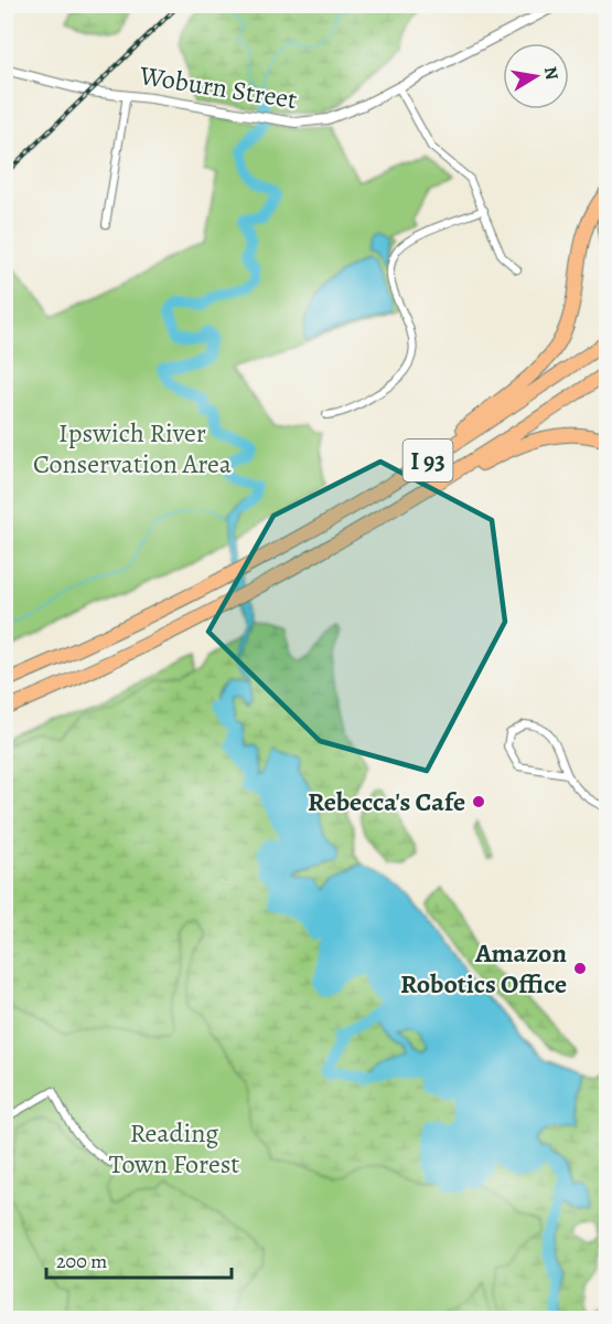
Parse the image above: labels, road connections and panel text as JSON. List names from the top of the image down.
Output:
{
  "streets": {
    "highway": ["I 93"],
    "street": ["Woburn Street"]
  },
  "parks": ["Ipswich River Conservation Area", "Reading Town Forest"],
  "places": ["Rebecca's Cafe", "Amazon Robotics Office"],
  "scale_bar": "200 m",
  "north": "right"
}
